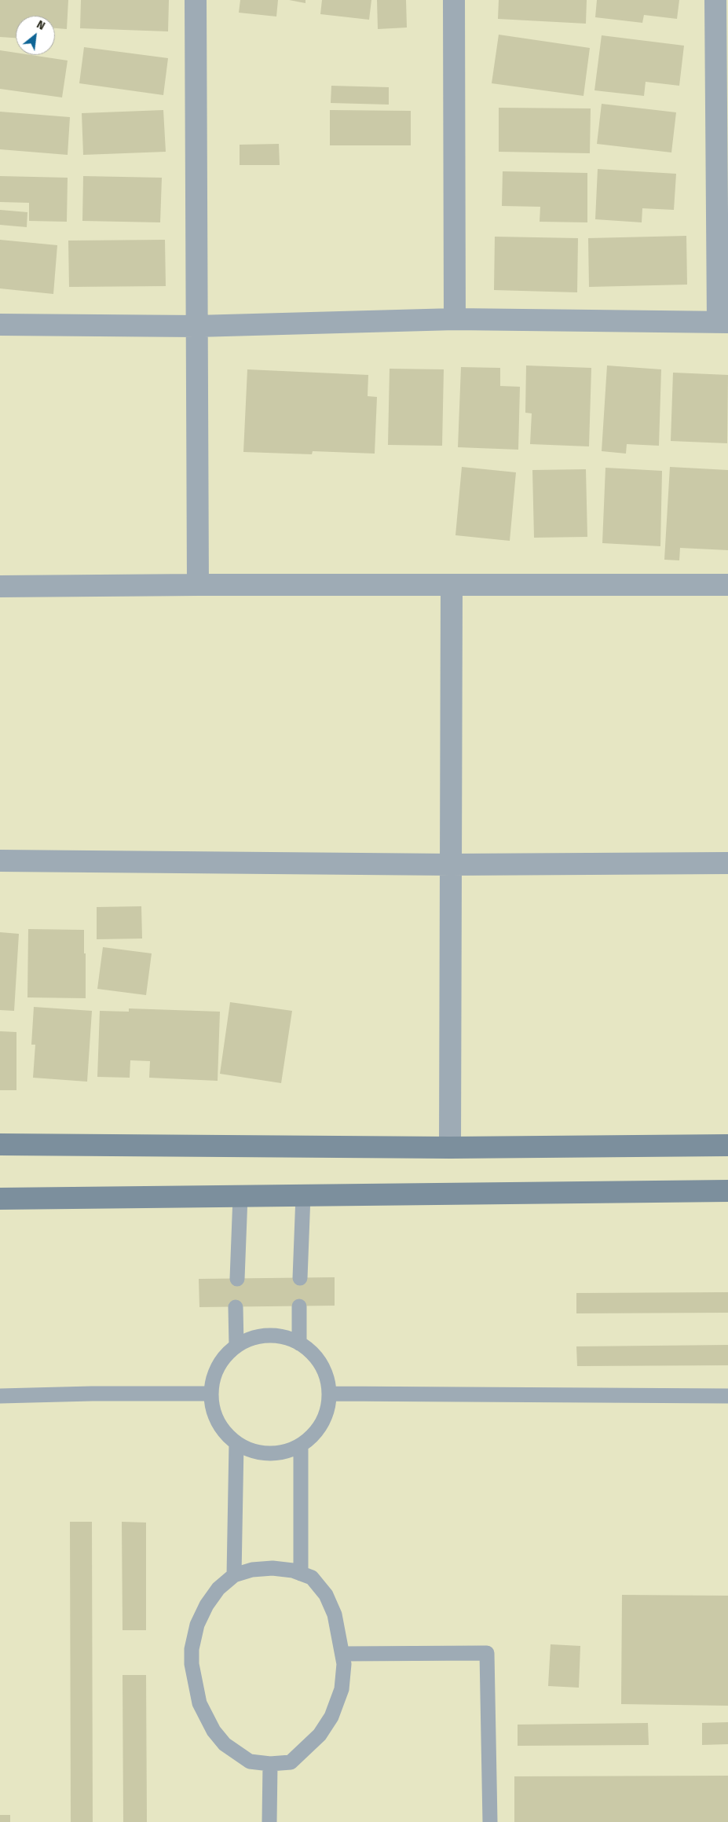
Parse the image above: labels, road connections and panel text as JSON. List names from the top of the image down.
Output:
{
  "north": "top right"
}
